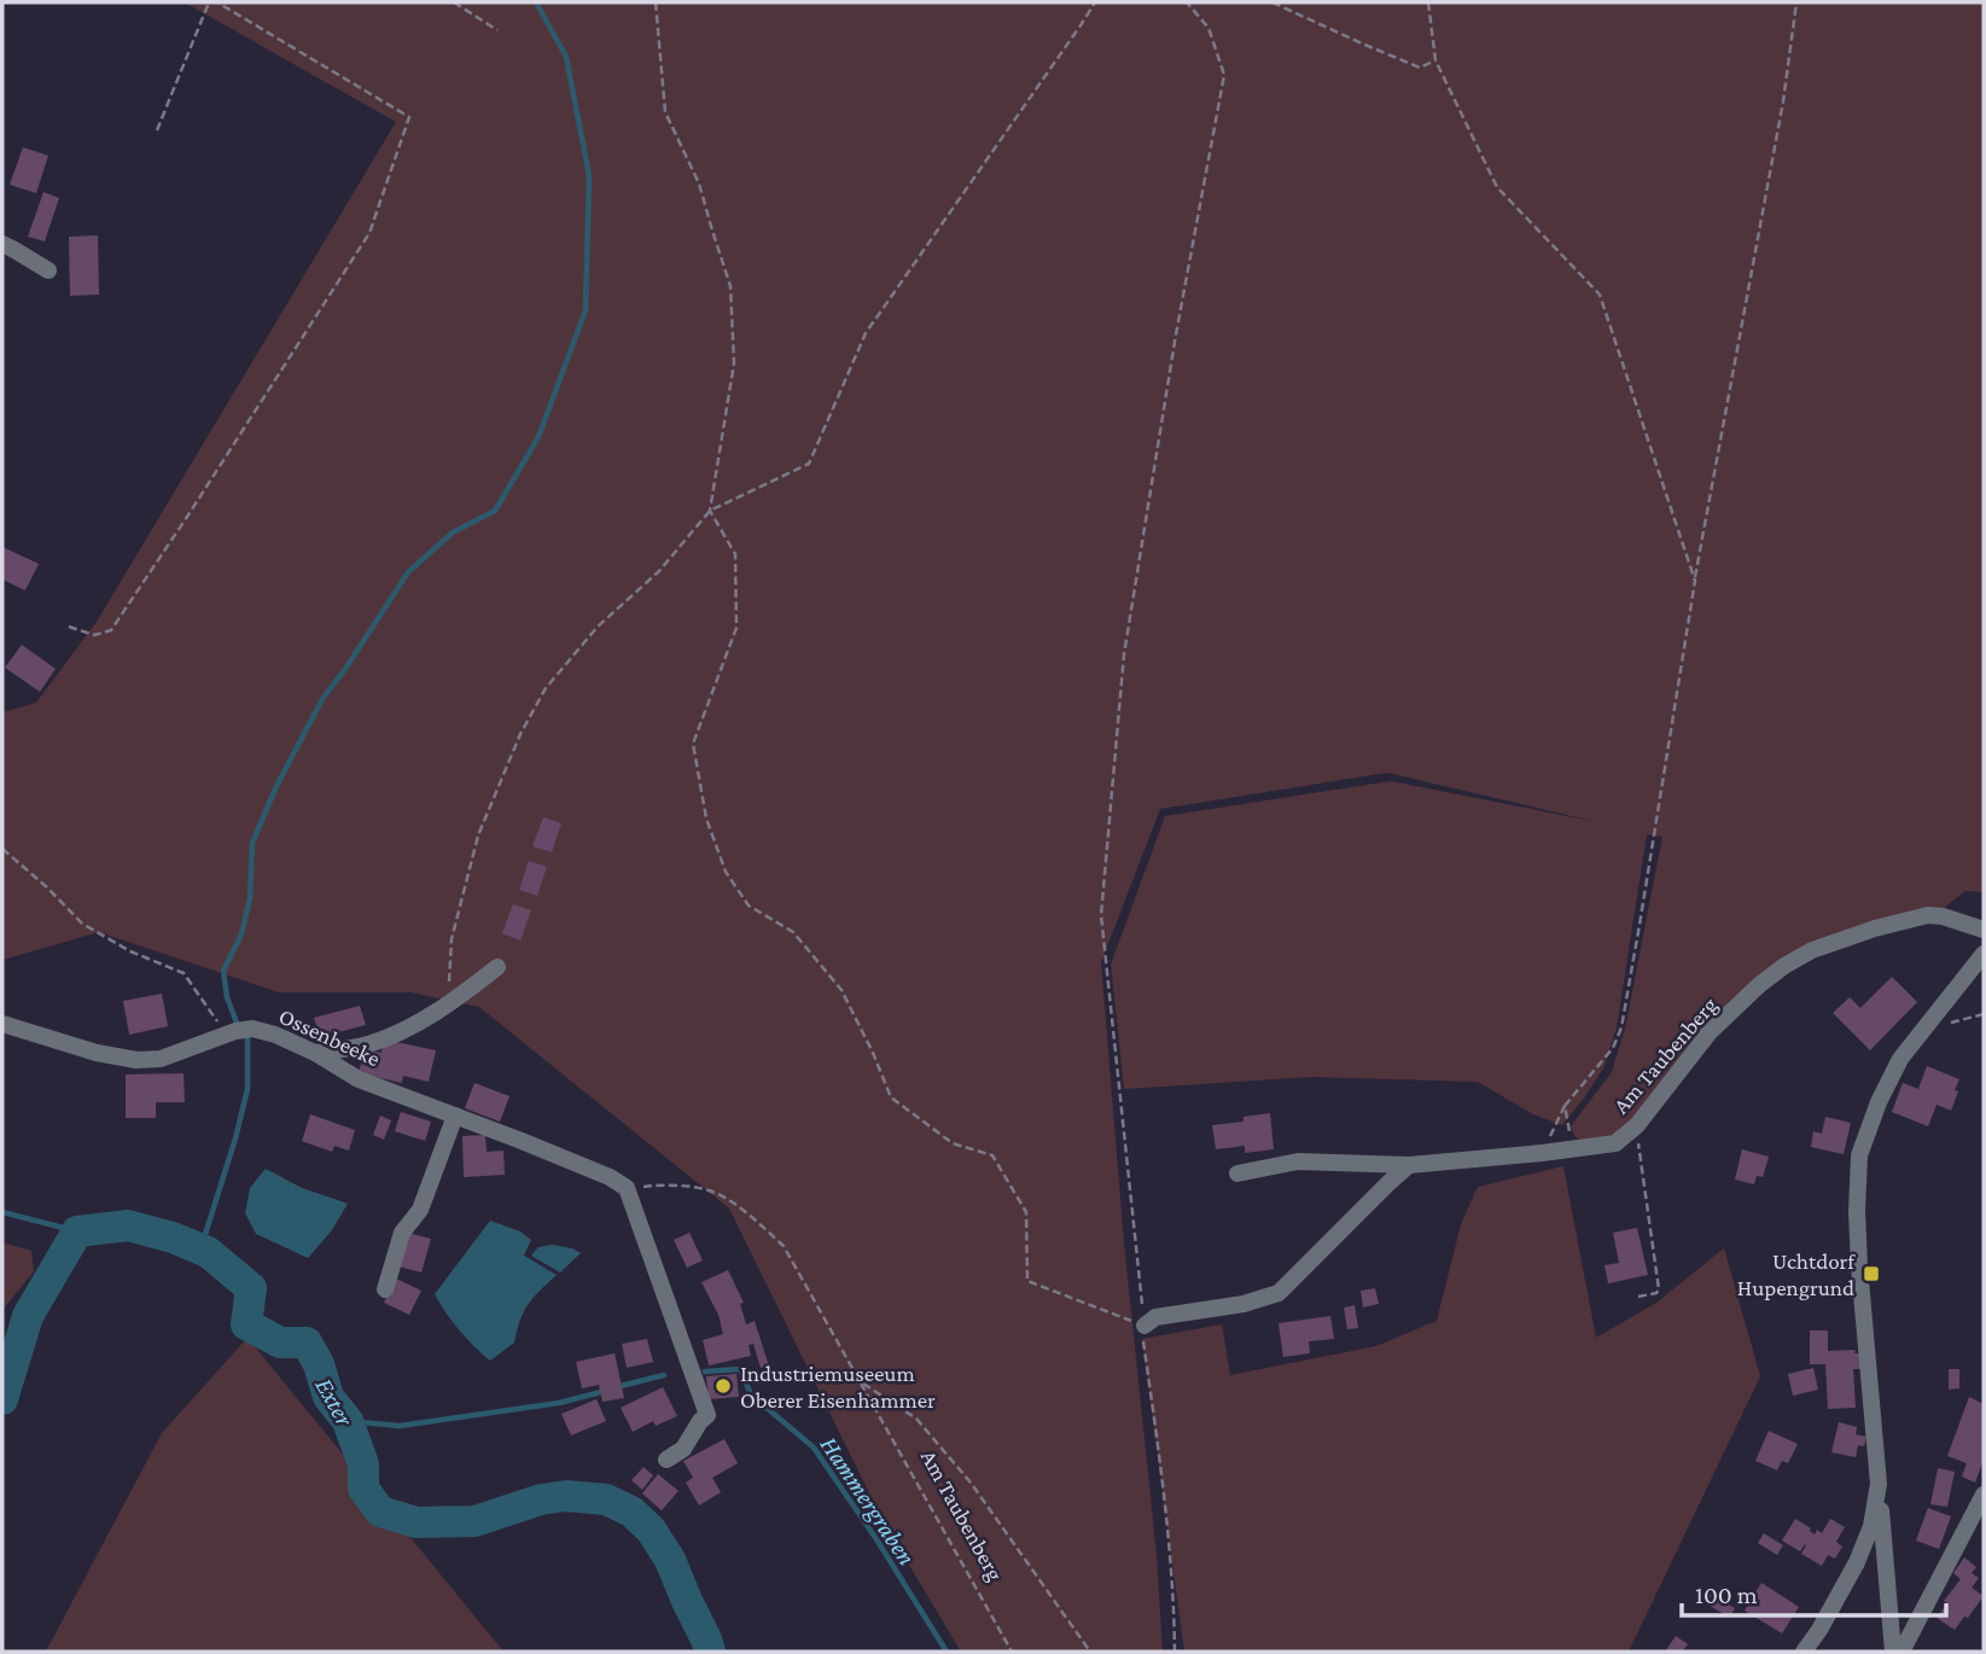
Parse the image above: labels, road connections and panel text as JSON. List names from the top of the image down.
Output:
{
  "streets": {
    "street": ["Ossenbeeke", "Am Taubenberg"]
  },
  "crossings": [
    ["Ossenbeeke", "Am Taubenberg"]
  ],
  "water": ["Exter", "Hammergraben"],
  "places": {
    "transit": ["Uchtdorf Hupengrund"],
    "other": ["Industriemuseeum Oberer Eisenhammer"]
  },
  "scale_bar": "100 m"
}
